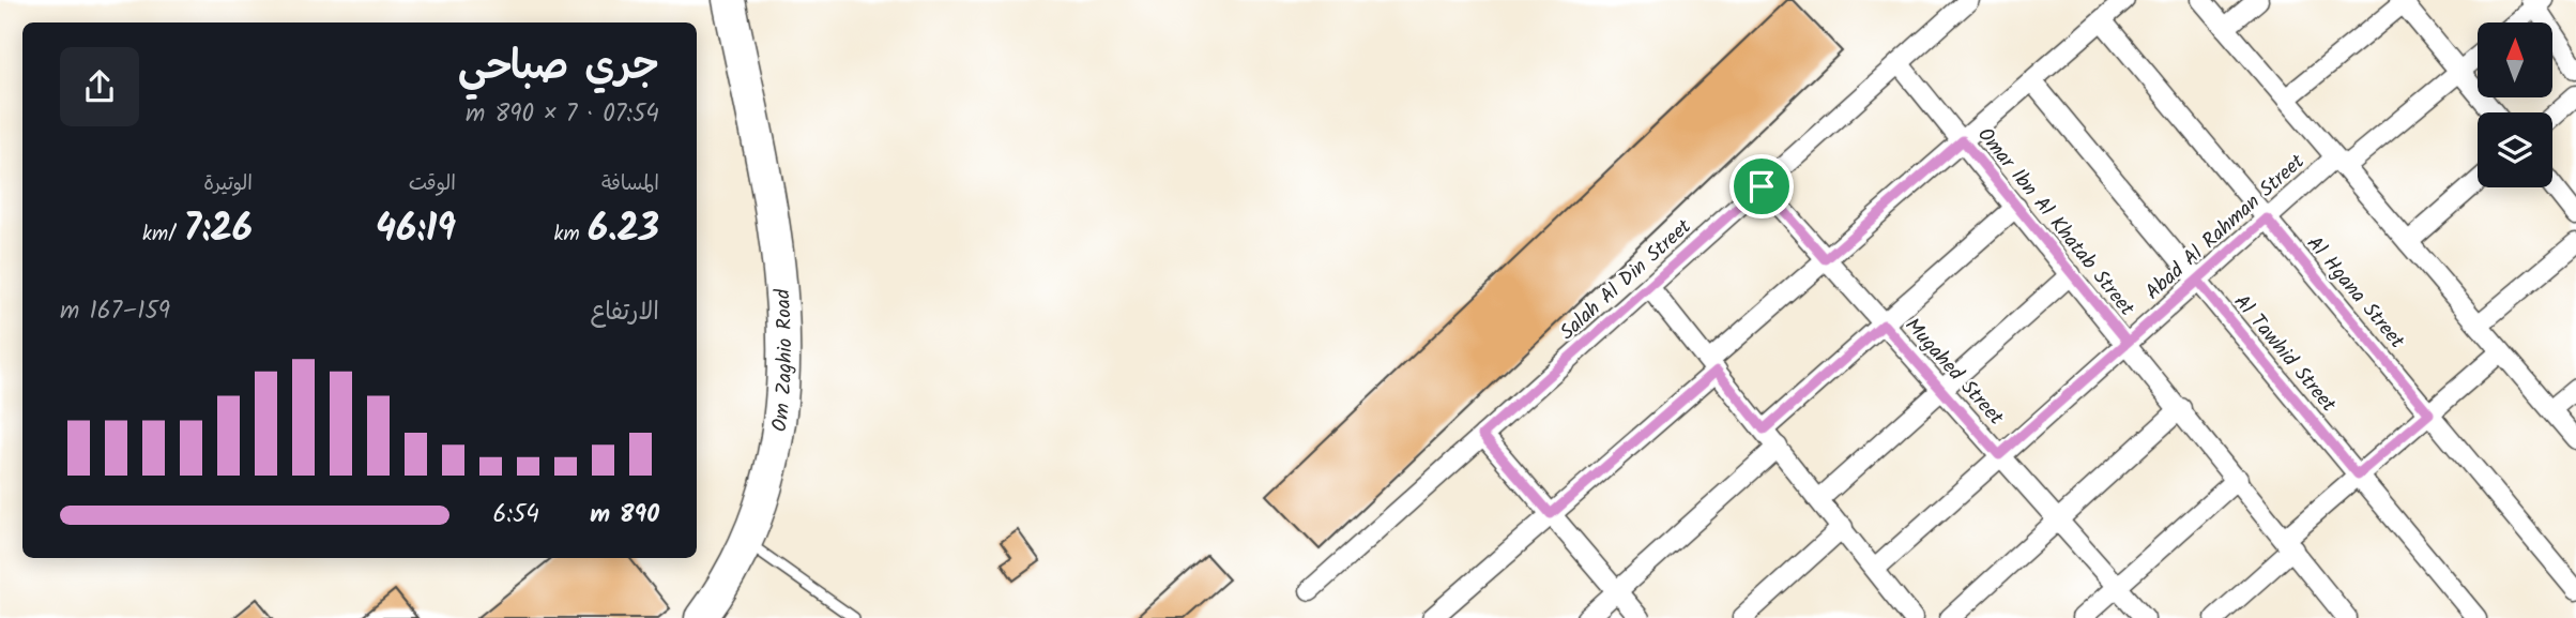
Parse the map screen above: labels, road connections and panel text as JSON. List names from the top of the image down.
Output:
{
  "streets": {
    "main road": ["Om Zaghio Road"],
    "street": [
      "Omar Ibn Al Khatab Street",
      "Abad Al Rahman Street",
      "Salah Al Din Street",
      "Al Hgana Street",
      "Al Tawhid Street",
      "Mugahed Street"
    ]
  },
  "crossings": [
    ["Omar Ibn Al Khatab Street", "Abad Al Rahman Street"],
    ["Omar Ibn Al Khatab Street", "Salah Al Din Street"],
    ["Abad Al Rahman Street", "Al Hgana Street"],
    ["Abad Al Rahman Street", "Al Tawhid Street"],
    ["Abad Al Rahman Street", "Mugahed Street"],
    ["Salah Al Din Street", "Mugahed Street"]
  ],
  "north": "top",
  "page": {
    "heading": ["جري صباحي", "07:54 · 7 × 890 m"],
    "stats": [
      ["المسافة", "6.23 km"],
      ["الوقت", "46:19"],
      ["الوتيرة", "7:26 /km"]
    ],
    "chart": ["الارتفاع", "159–167 m"],
    "list": [
      {
        "name": "890 m",
        "note": "6:54"
      }
    ]
  }
}
